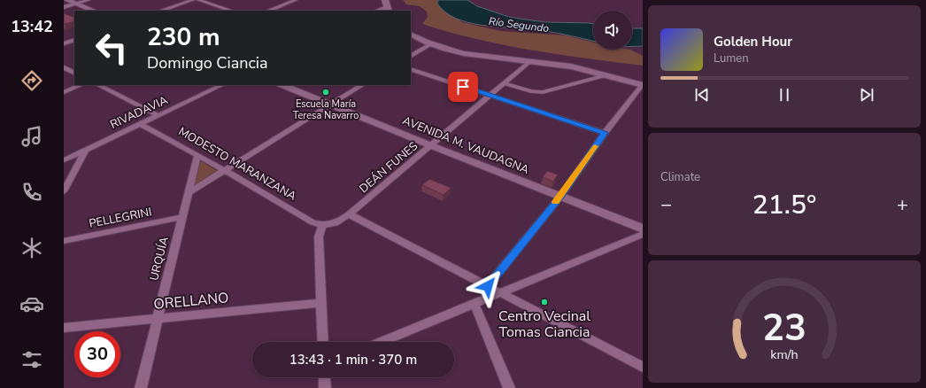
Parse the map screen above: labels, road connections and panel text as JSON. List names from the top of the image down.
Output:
{
  "streets": {
    "main road": ["AVENIDA M. VAUDAGNA"],
    "street": [
      "RIVADAVIA",
      "MODESTO MARANZANA",
      "DEÁN FUNES",
      "PELLEGRINI",
      "URQUÍA",
      "ORELLANO"
    ]
  },
  "crossings": [
    ["RIVADAVIA", "MODESTO MARANZANA"],
    ["AVENIDA M. VAUDAGNA", "DEÁN FUNES"],
    ["MODESTO MARANZANA", "DEÁN FUNES"],
    ["MODESTO MARANZANA", "URQUÍA"],
    ["PELLEGRINI", "URQUÍA"],
    ["URQUÍA", "ORELLANO"]
  ],
  "water": ["Río Segundo"],
  "places": ["Escuela María Teresa Navarro", "Centro Vecinal Tomas Ciancia"],
  "page": {
    "tabs": "13:42",
    "turn": ["230 m", "Domingo Ciancia"],
    "song": ["Golden Hour", "Lumen"],
    "tile": "Climate",
    "heat": ["−", "21.5°", "+"],
    "limit": "30",
    "trip": "13:43 · 1 min · 370 m",
    "gauge": ["23", "km/h"]
  }
}
